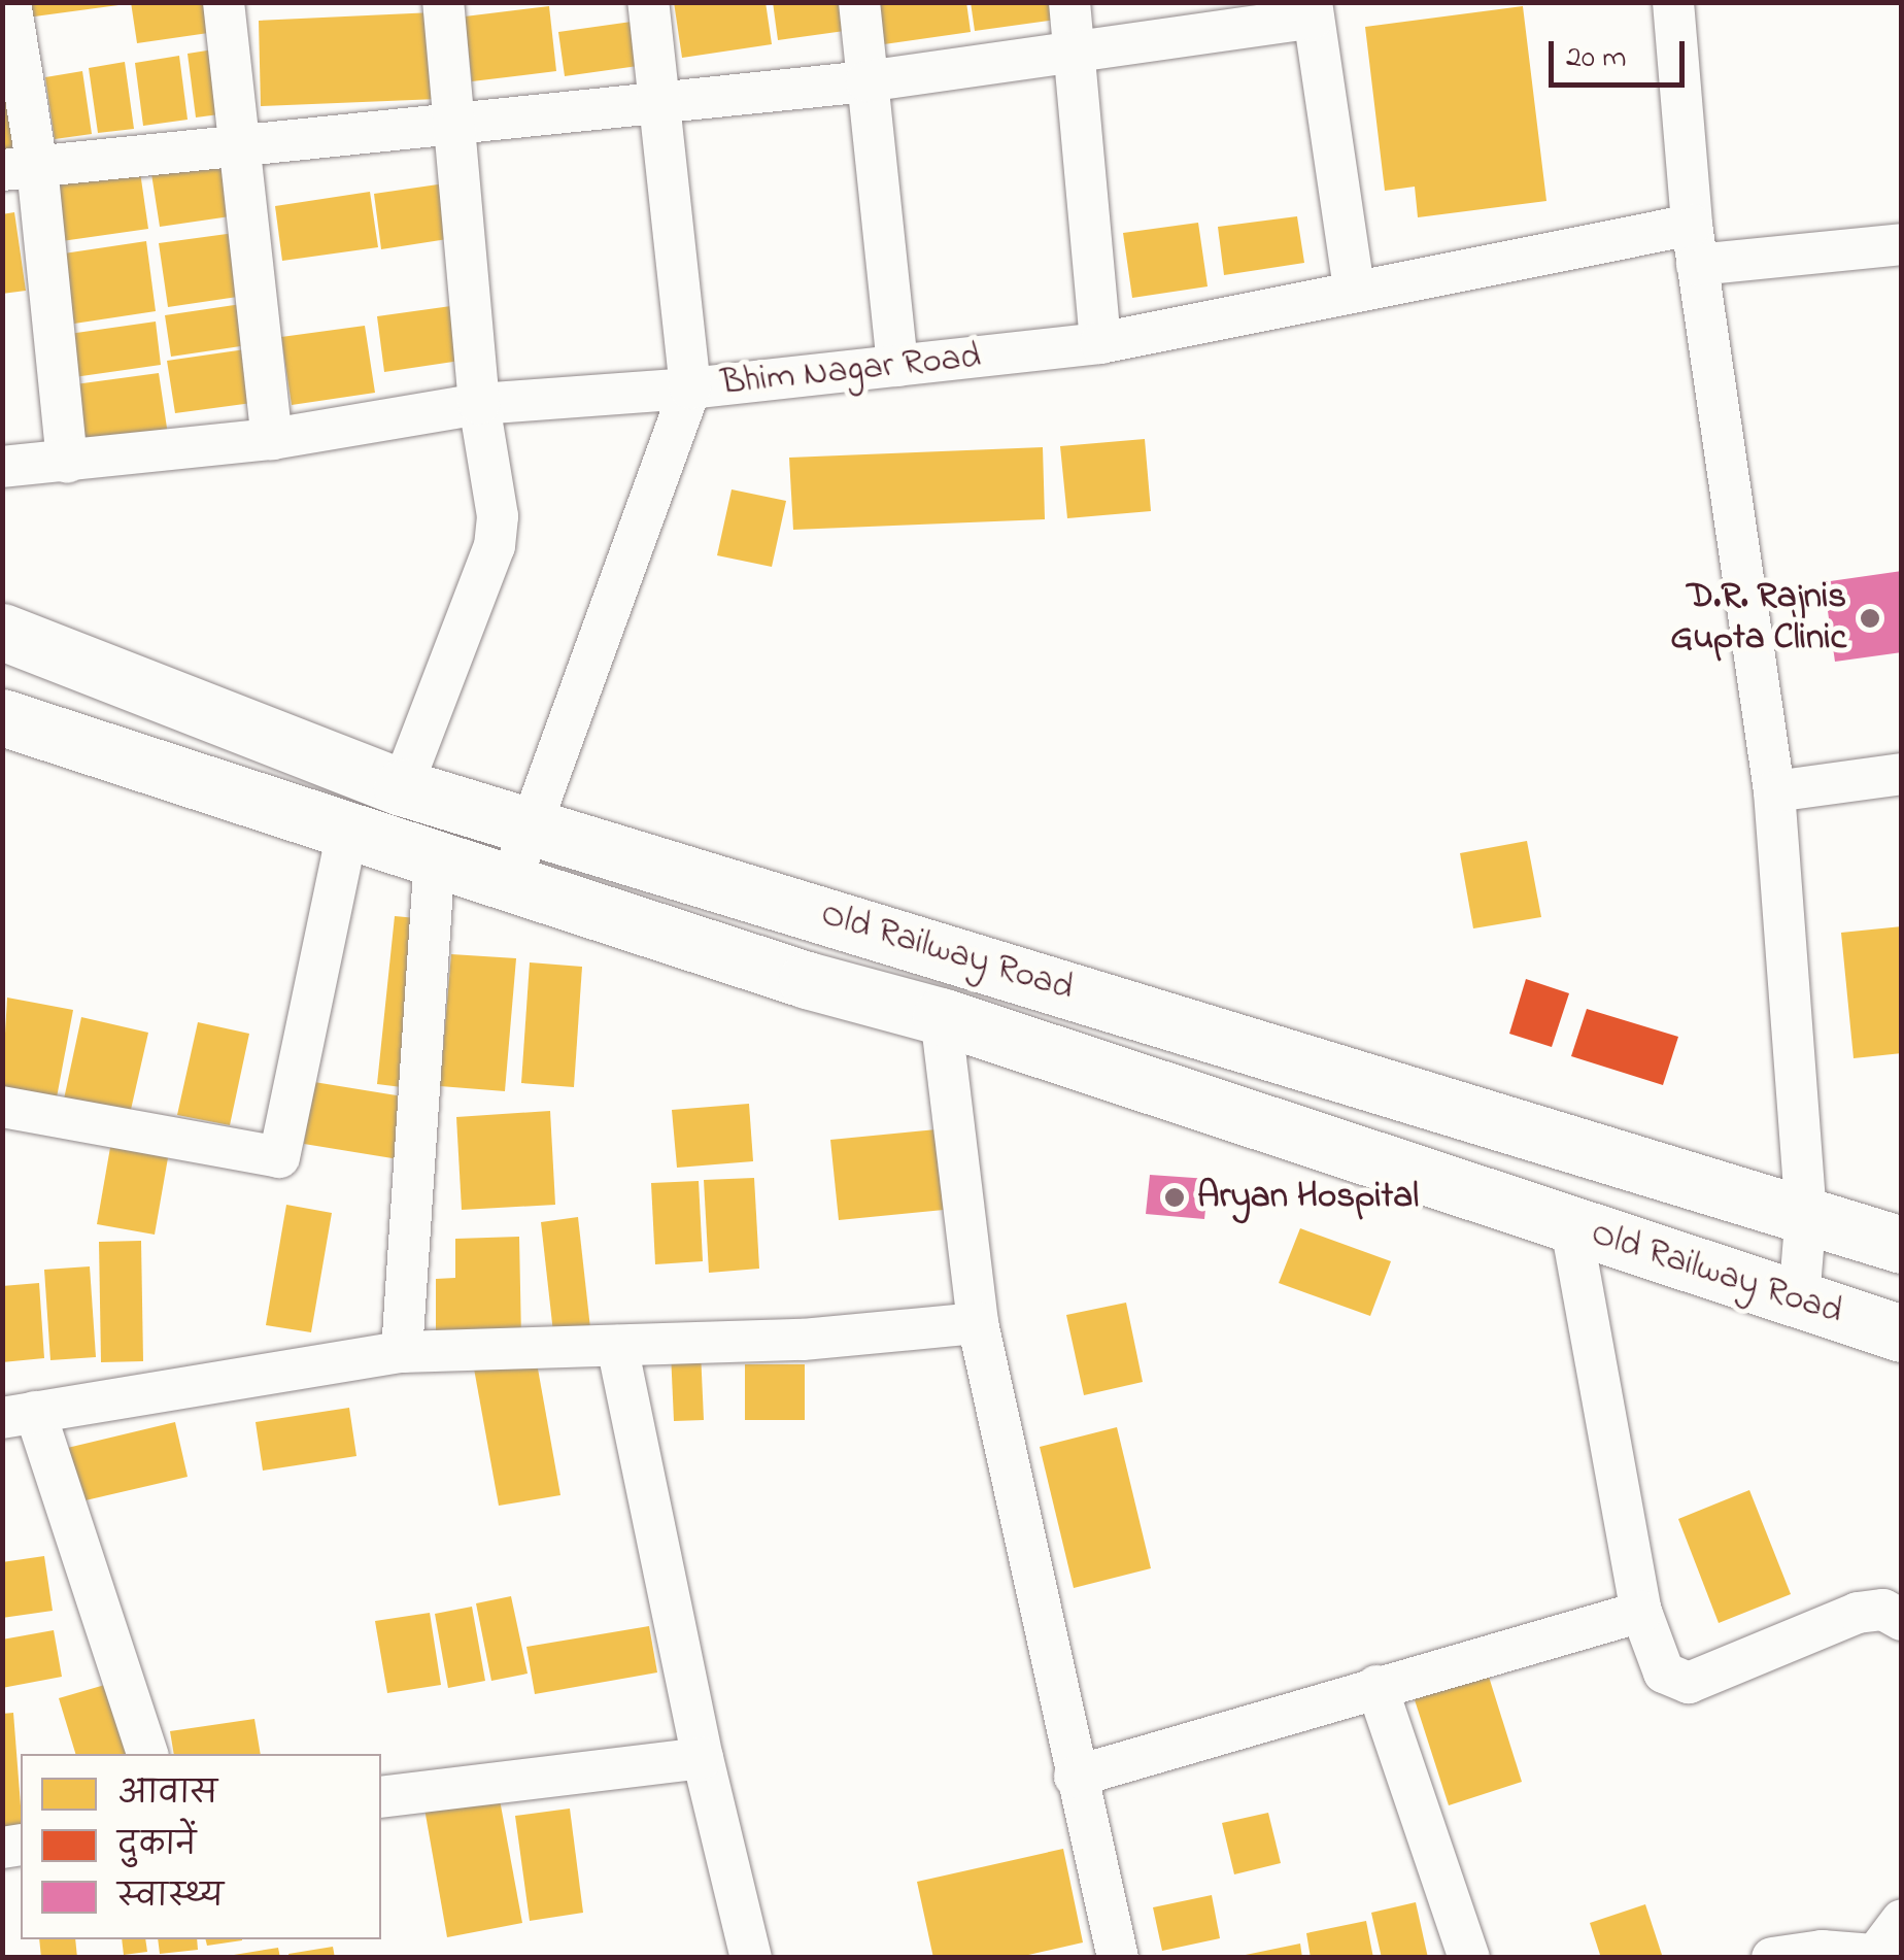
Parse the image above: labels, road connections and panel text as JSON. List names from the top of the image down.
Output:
{
  "streets": {
    "main road": ["Old Railway Road"],
    "street": ["Bhim Nagar Road"]
  },
  "places": ["D.R. Rajnis Gupta Clinic", "Aryan Hospital"],
  "legend": ["आवास", "दुकानें", "स्वास्थ्य"],
  "scale_bar": "20 m"
}
